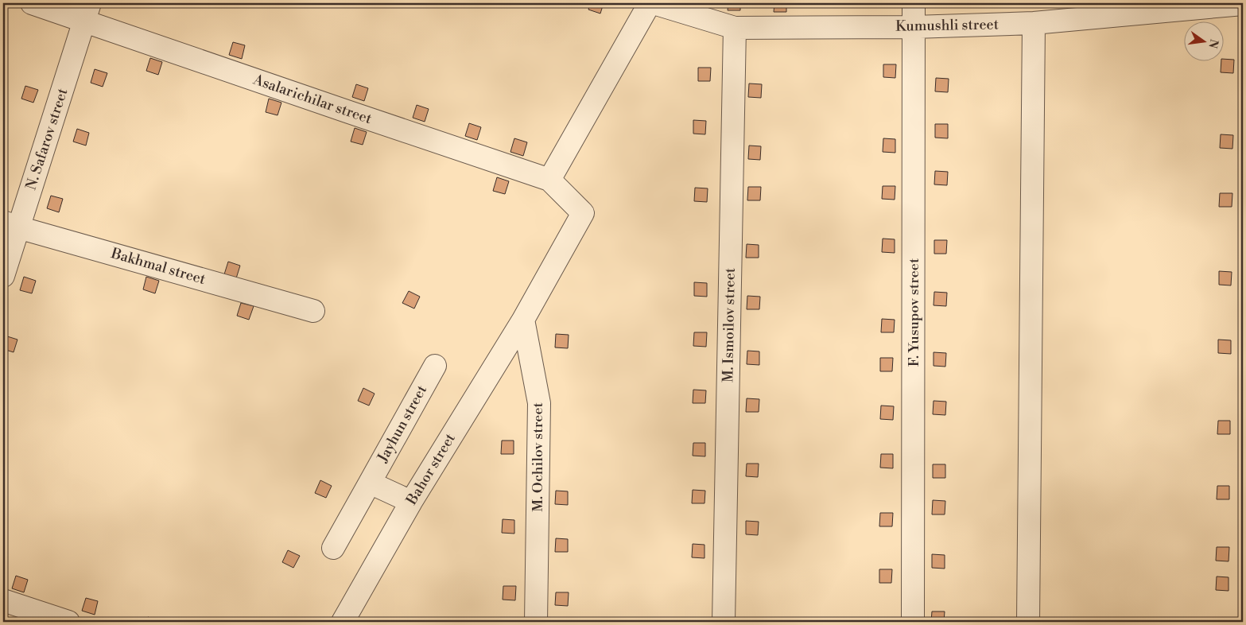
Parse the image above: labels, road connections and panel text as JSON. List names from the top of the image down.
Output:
{
  "streets": {
    "street": [
      "Kumushli street",
      "Asalarichilar street",
      "N. Safarov street",
      "Bakhmal street",
      "F. Yusupov street",
      "M. Ismoilov street",
      "Jayhun street",
      "M. Ochilov street",
      "Bahor street"
    ]
  },
  "crossings": [
    ["Kumushli street", "F. Yusupov street"],
    ["Kumushli street", "M. Ismoilov street"],
    ["Asalarichilar street", "N. Safarov street"],
    ["Asalarichilar street", "M. Ochilov street"],
    ["Asalarichilar street", "Bahor street"],
    ["N. Safarov street", "Bakhmal street"],
    ["M. Ochilov street", "Bahor street"]
  ],
  "north": "right"
}
